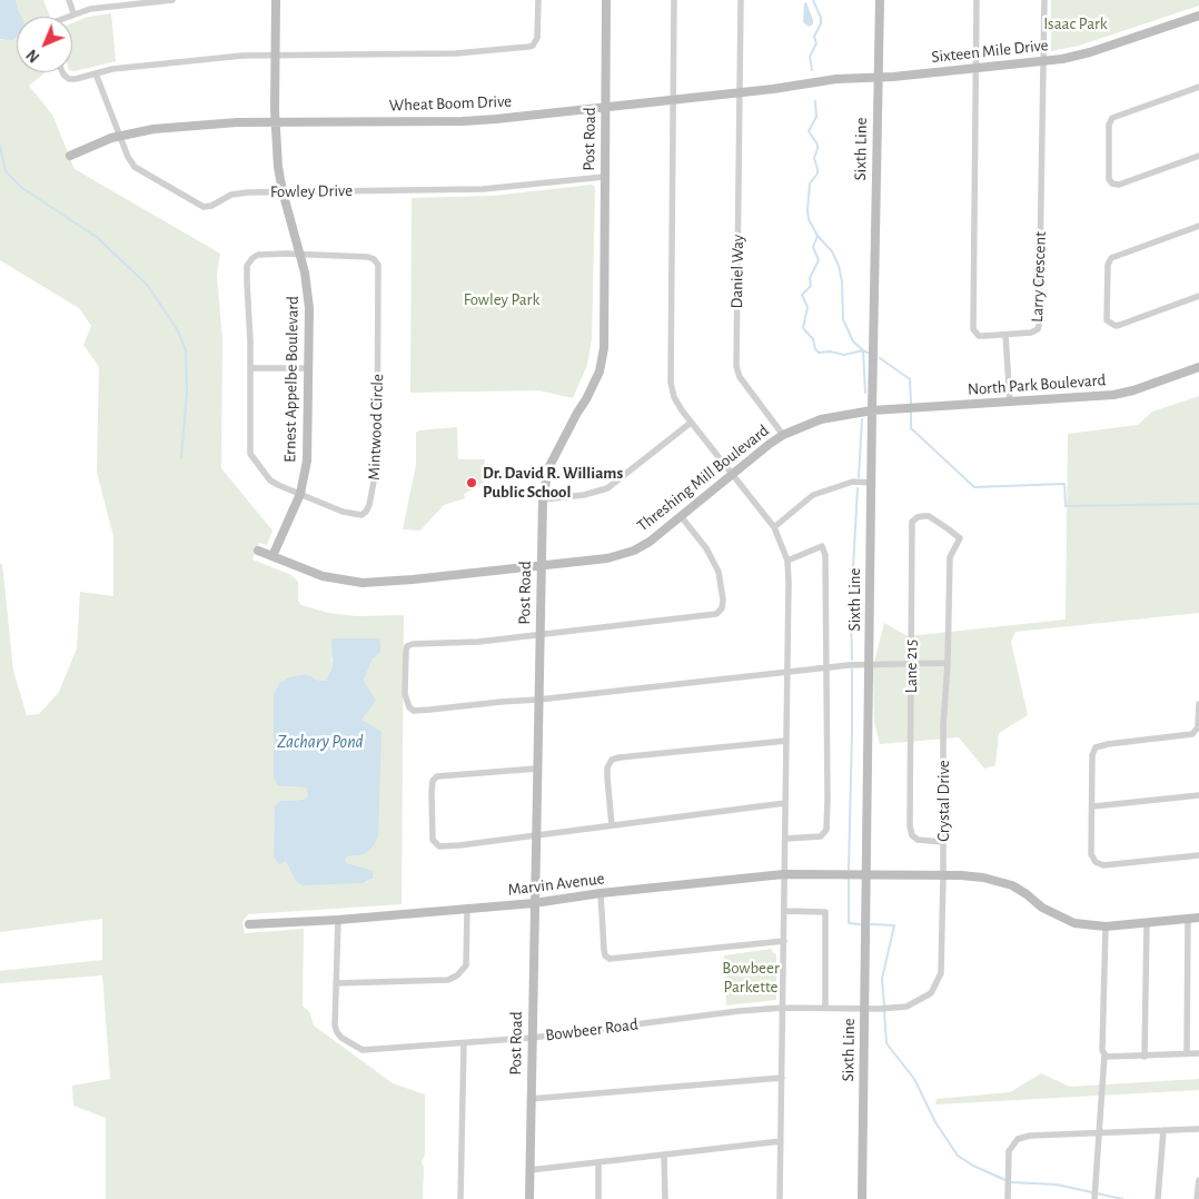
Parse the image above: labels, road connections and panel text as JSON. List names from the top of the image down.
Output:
{
  "streets": {
    "street": [
      "Sixteen Mile Drive",
      "Wheat Boom Drive",
      "Post Road",
      "Sixth Line",
      "Fowley Drive",
      "Daniel Way",
      "Larry Crescent",
      "Ernest Appelbe Boulevard",
      "North Park Boulevard",
      "Mintwood Circle",
      "Threshing Mill Boulevard",
      "Lane 215",
      "Crystal Drive",
      "Marvin Avenue",
      "Bowbeer Road"
    ]
  },
  "crossings": [
    ["Sixteen Mile Drive", "Wheat Boom Drive"],
    ["Sixteen Mile Drive", "Sixth Line"],
    ["Sixteen Mile Drive", "Larry Crescent"],
    ["Wheat Boom Drive", "Post Road"],
    ["Wheat Boom Drive", "Sixth Line"],
    ["Wheat Boom Drive", "Fowley Drive"],
    ["Wheat Boom Drive", "Daniel Way"],
    ["Wheat Boom Drive", "Ernest Appelbe Boulevard"],
    ["Post Road", "Fowley Drive"],
    ["Post Road", "Threshing Mill Boulevard"],
    ["Post Road", "Marvin Avenue"],
    ["Post Road", "Bowbeer Road"],
    ["Sixth Line", "North Park Boulevard"],
    ["Sixth Line", "Threshing Mill Boulevard"],
    ["Sixth Line", "Crystal Drive"],
    ["Sixth Line", "Marvin Avenue"],
    ["Sixth Line", "Bowbeer Road"],
    ["Fowley Drive", "Ernest Appelbe Boulevard"],
    ["Daniel Way", "Threshing Mill Boulevard"],
    ["Ernest Appelbe Boulevard", "Mintwood Circle"],
    ["Ernest Appelbe Boulevard", "Threshing Mill Boulevard"],
    ["North Park Boulevard", "Threshing Mill Boulevard"],
    ["Lane 215", "Crystal Drive"],
    ["Crystal Drive", "Marvin Avenue"],
    ["Crystal Drive", "Bowbeer Road"],
    ["Marvin Avenue", "Bowbeer Road"]
  ],
  "water": ["Zachary Pond"],
  "parks": ["Isaac Park", "Fowley Park", "Bowbeer Parkette"],
  "places": ["Dr. David R. Williams Public School"],
  "north": "bottom left"
}
